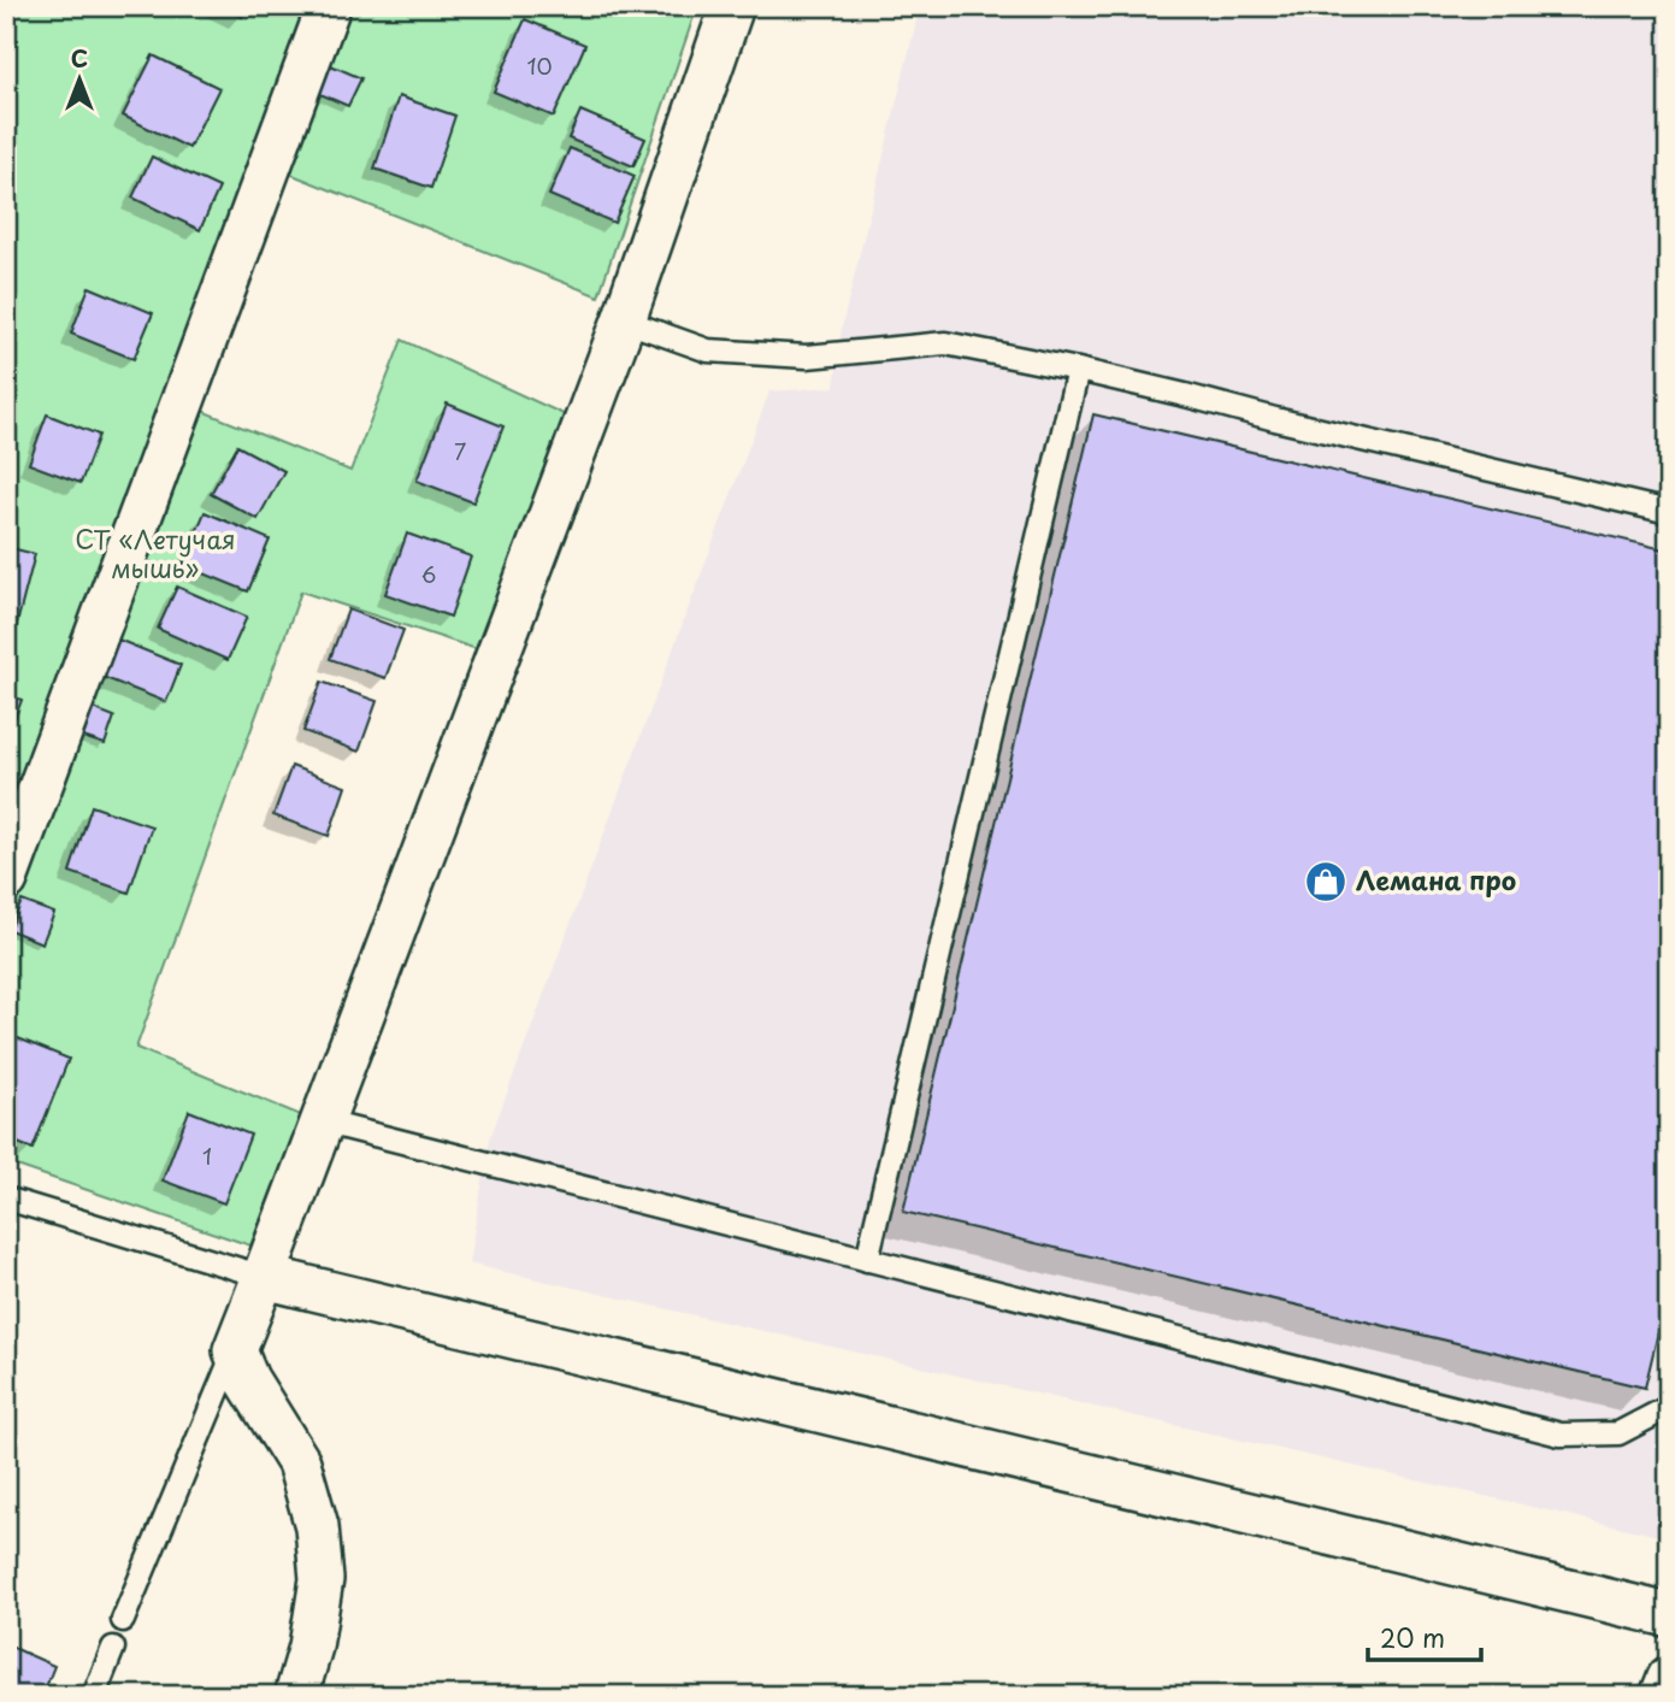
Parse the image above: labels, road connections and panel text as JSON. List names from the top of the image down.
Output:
{
  "parks": ["СТ «Летучая мышь»"],
  "places": {
    "shop": ["Лемана про"]
  },
  "house_numbers": [
    "10",
    "7",
    "6",
    "1"
  ],
  "scale_bar": "20 m",
  "north": "top"
}
